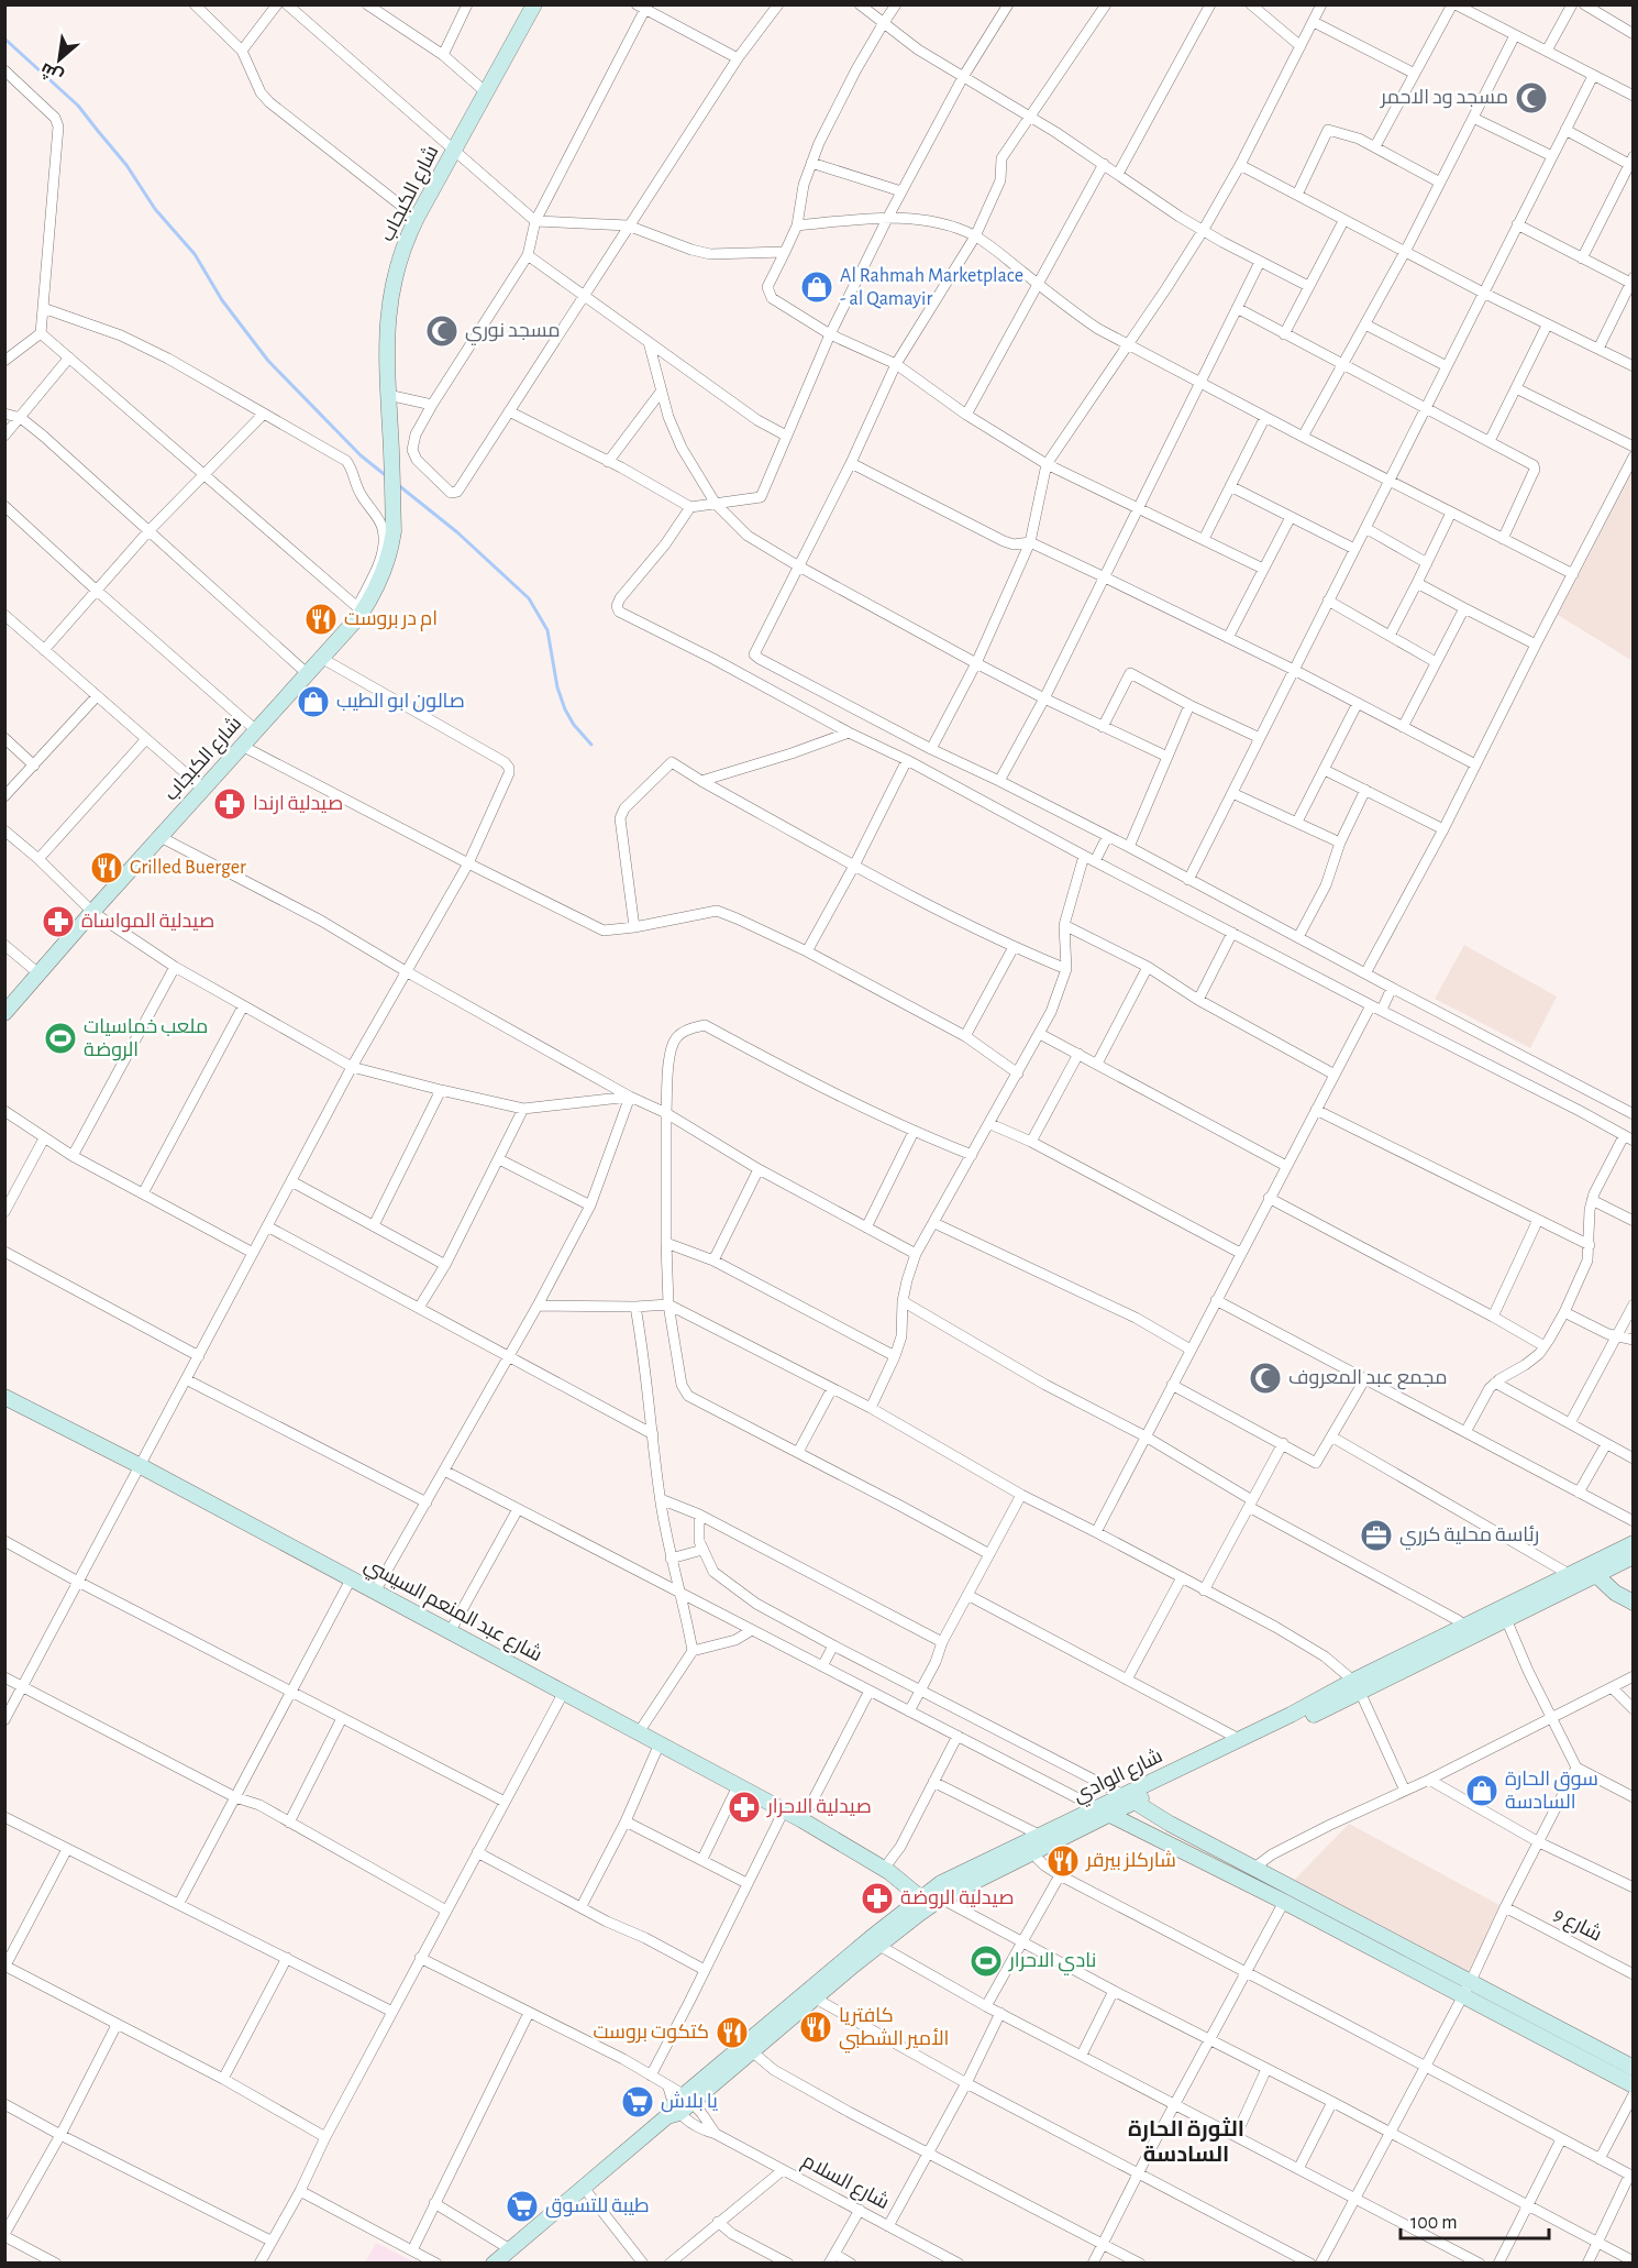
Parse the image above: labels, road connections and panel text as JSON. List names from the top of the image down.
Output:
{
  "streets": {
    "main road": ["شارع الكبجاب", "شارع عبد المنعم السيسي", "شارع الوادي"],
    "street": ["شارع 9", "شارع السلام"]
  },
  "crossings": [
    ["شارع عبد المنعم السيسي", "شارع الوادي"],
    ["شارع الوادي", "شارع السلام"]
  ],
  "districts": ["الثورة الحارة السادسة"],
  "places": {
    "mosque": ["مسجد ود الاحمر", "مسجد نوري", "مجمع عبد المعروف"],
    "shop": ["Al Rahmah Marketplace - al Qamayir", "صالون ابو الطيب", "سوق الحارة السادسة"],
    "restaurant": [
      "ام در بروست",
      "Grilled Buerger",
      "شاركلز بيرقر",
      "كافتريا الأمير الشطبي",
      "كتكوت بروست"
    ],
    "pharmacy": [
      "صيدلية ارندا",
      "صيدلية المواساة",
      "صيدلية الاحرار",
      "صيدلية الروضة"
    ],
    "sports": ["ملعب خماسيات الروضة", "نادي الاحرار"],
    "office": ["رئاسة محلية كرري"],
    "supermarket": ["يا بلاش", "طيبة للتسوق"]
  },
  "scale_bar": "100 m",
  "north": "bottom left"
}
